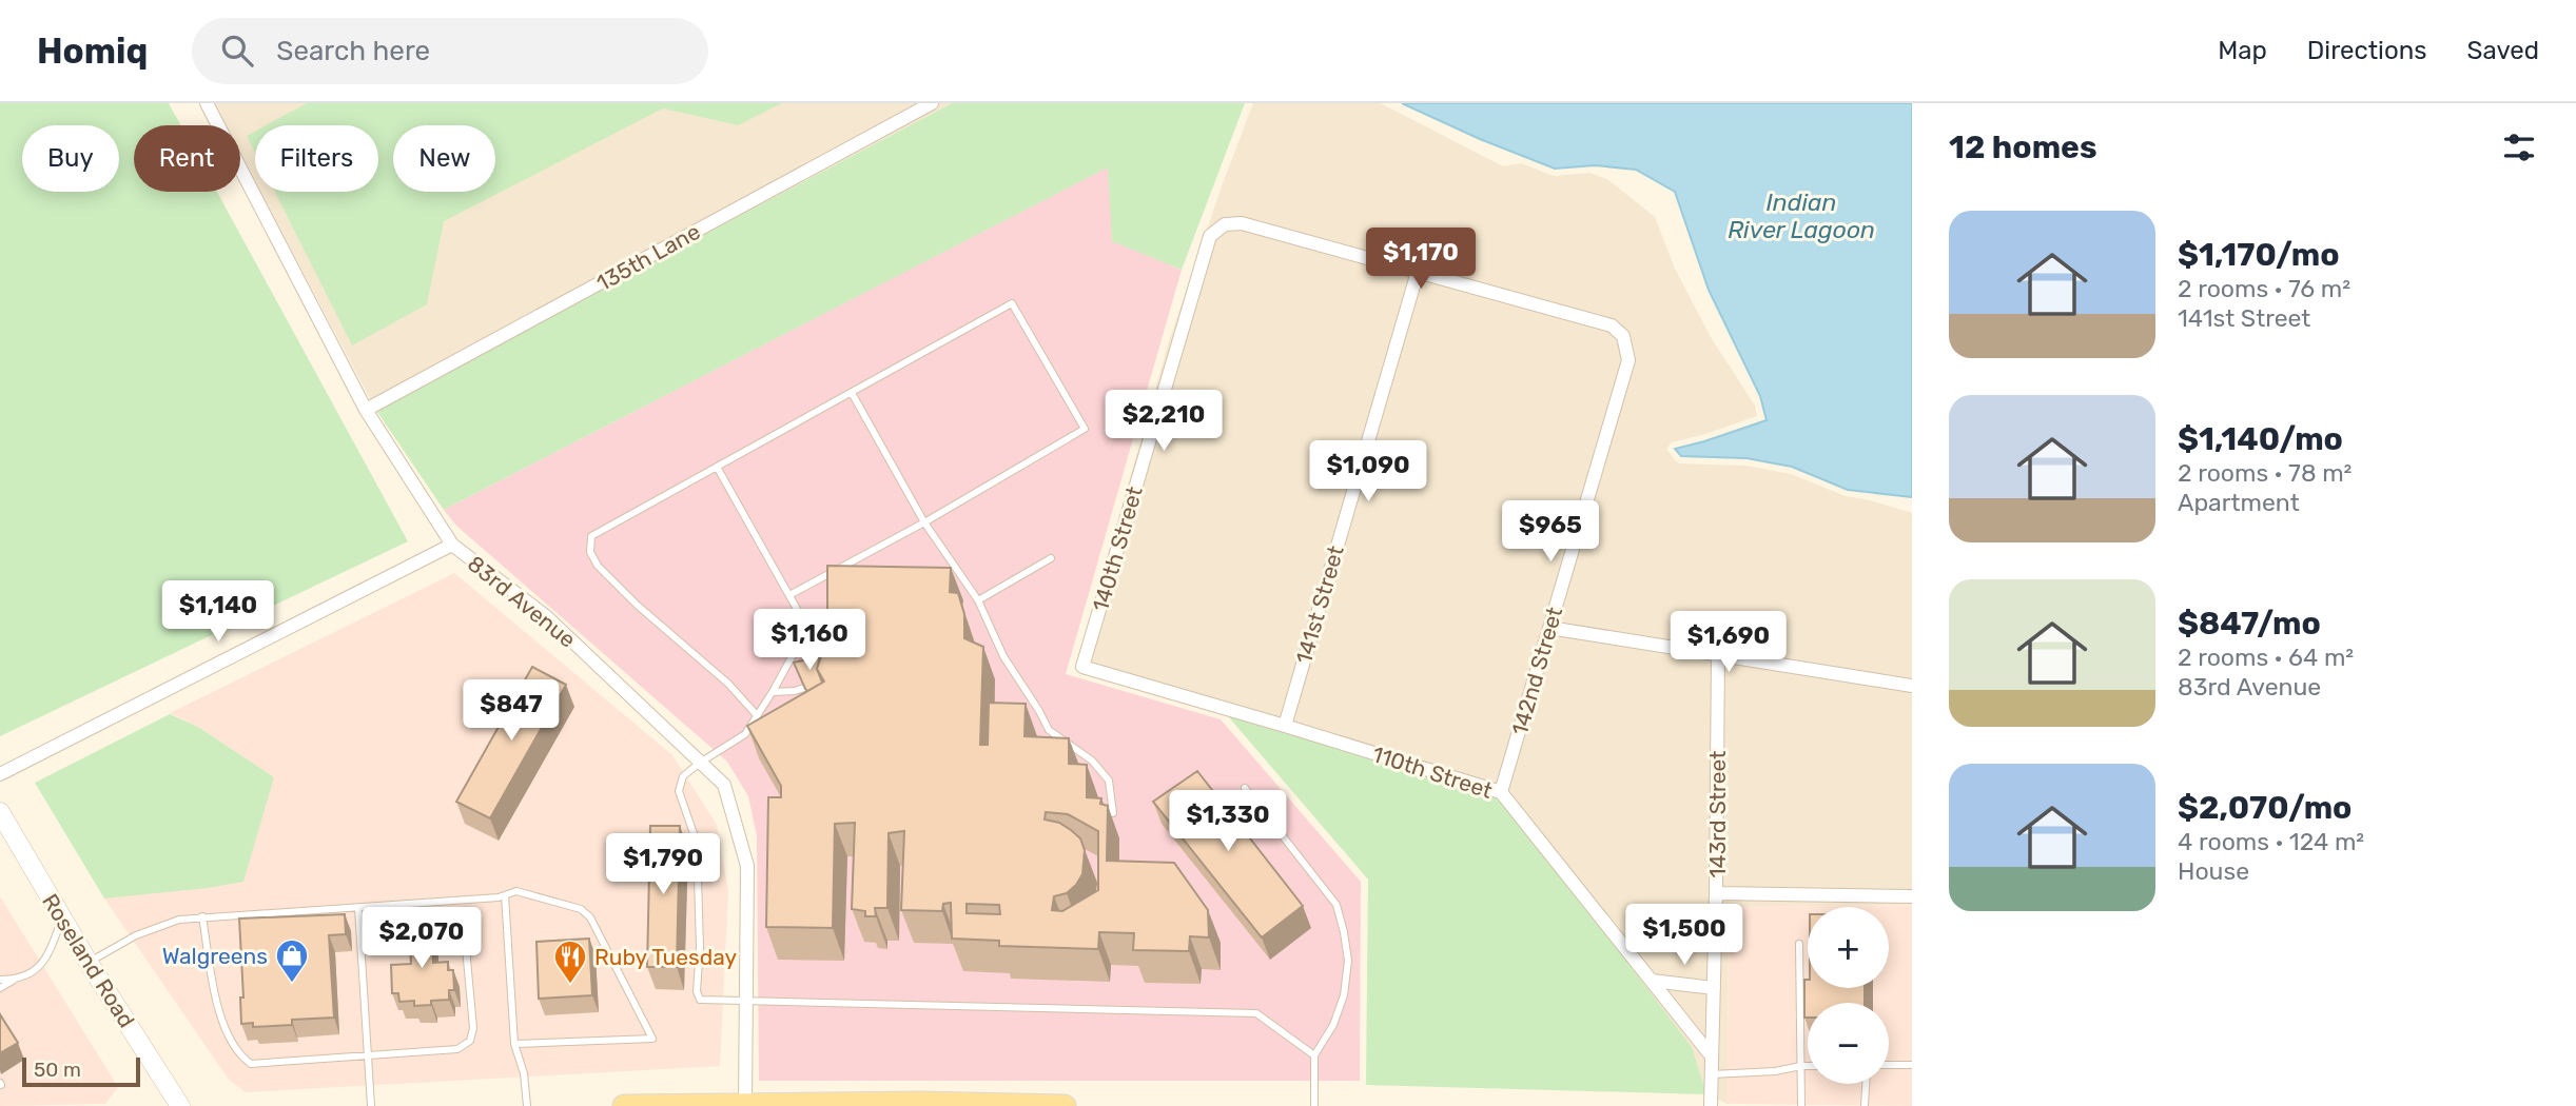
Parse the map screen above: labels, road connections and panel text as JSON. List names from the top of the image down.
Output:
{
  "streets": {
    "main road": ["Roseland Road"],
    "street": [
      "135th Lane",
      "140th Street",
      "83rd Avenue",
      "141st Street",
      "142nd Street",
      "110th Street",
      "143rd Street"
    ]
  },
  "crossings": [
    ["135th Lane", "83rd Avenue"],
    ["140th Street", "141st Street"],
    ["140th Street", "142nd Street"],
    ["140th Street", "110th Street"],
    ["141st Street", "142nd Street"],
    ["141st Street", "110th Street"],
    ["142nd Street", "110th Street"],
    ["110th Street", "143rd Street"]
  ],
  "water": ["Indian River Lagoon"],
  "places": {
    "shop": ["Walgreens"],
    "restaurant": ["Ruby Tuesday"]
  },
  "scale_bar": "50 m",
  "page": {
    "header": "Homiq",
    "search": "Search here",
    "nav": ["Map", "Directions", "Saved"],
    "heading": "12 homes",
    "chip": [
      "Buy",
      "Rent",
      "Filters",
      "New"
    ],
    "list": [
      {
        "name": "$1,170/mo",
        "note": "2 rooms · 76 m² · 141st Street"
      },
      {
        "name": "$1,140/mo",
        "note": "2 rooms · 78 m² · Apartment"
      },
      {
        "name": "$847/mo",
        "note": "2 rooms · 64 m² · 83rd Avenue"
      },
      {
        "name": "$2,070/mo",
        "note": "4 rooms · 124 m² · House"
      }
    ],
    "price": [
      "$1,170",
      "$2,210",
      "$1,090",
      "$965",
      "$1,140",
      "$1,160",
      "$1,690",
      "$847",
      "$1,330",
      "$1,790",
      "$1,500",
      "$2,070"
    ],
    "map_buttons": ["+", "−"],
    "scale": "50 m"
  }
}
